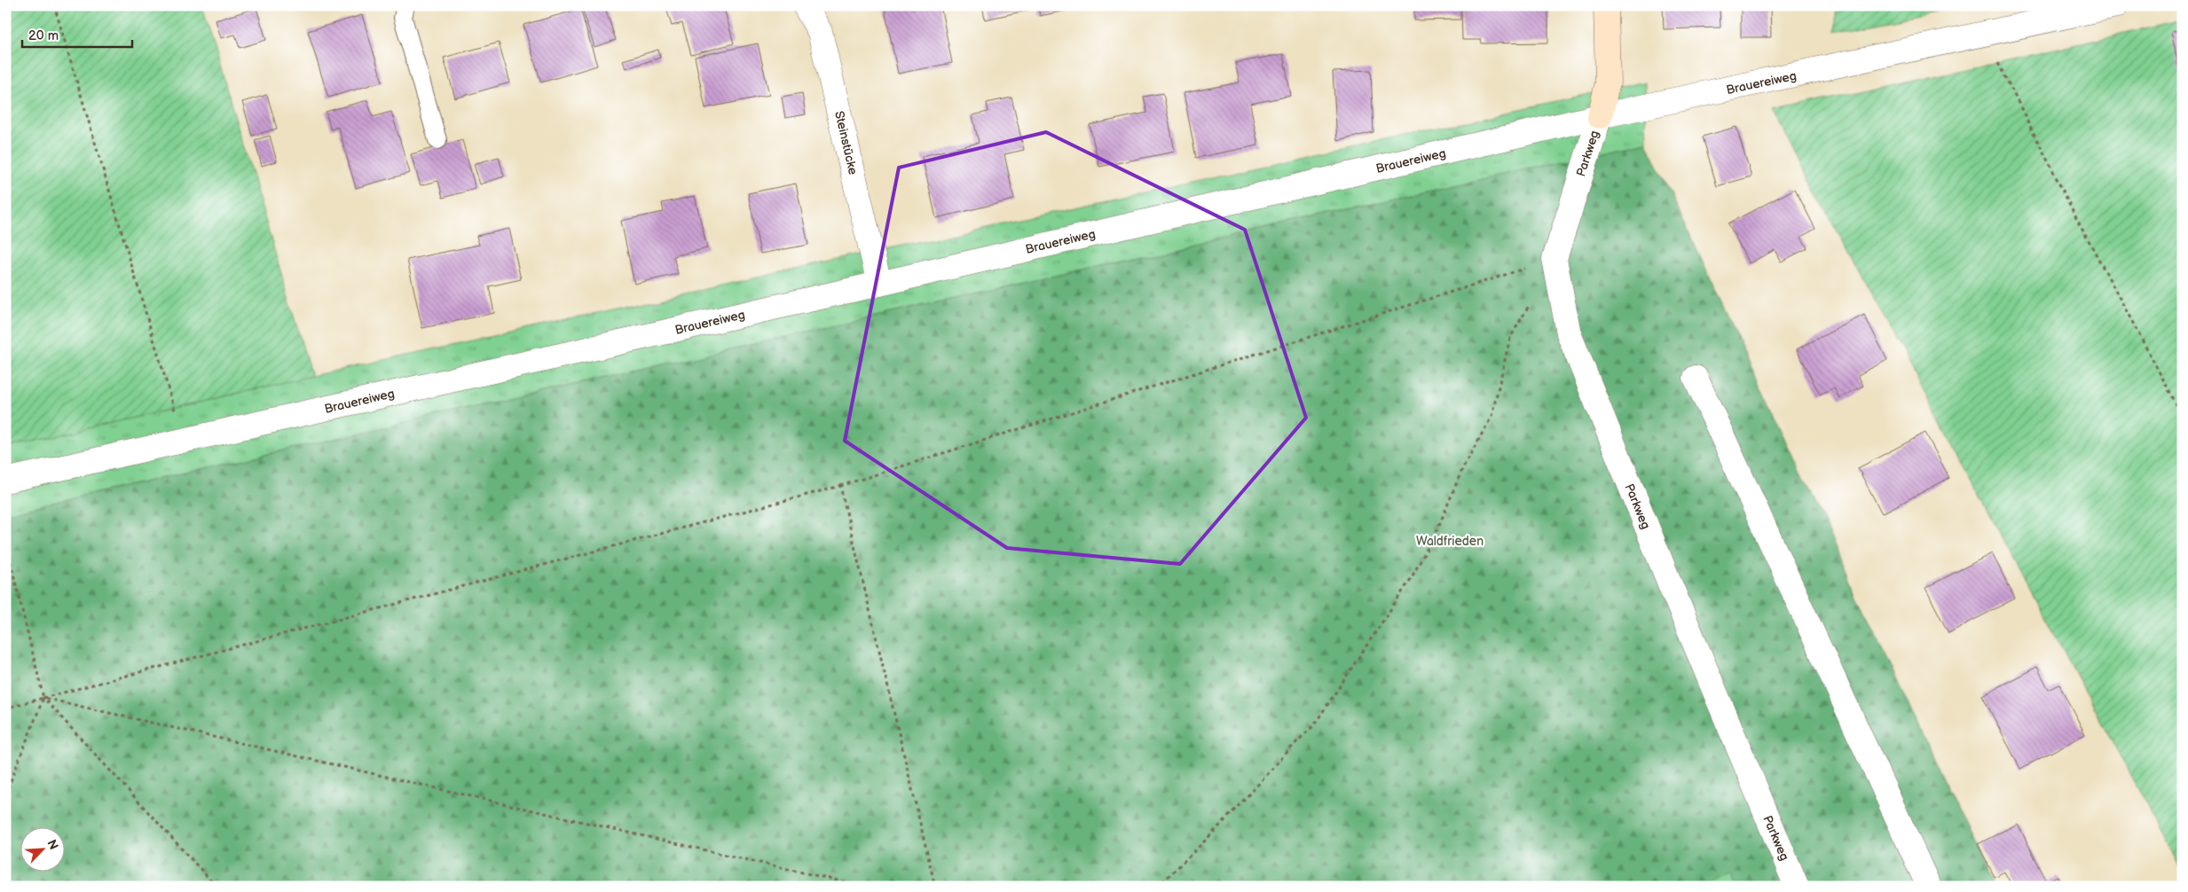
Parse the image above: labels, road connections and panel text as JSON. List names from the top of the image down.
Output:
{
  "streets": {
    "street": ["Brauereiweg", "Steinstücke", "Parkweg"]
  },
  "crossings": [
    ["Brauereiweg", "Steinstücke"],
    ["Brauereiweg", "Parkweg"]
  ],
  "parks": ["Waldfrieden"],
  "scale_bar": "20 m",
  "north": "top right"
}
